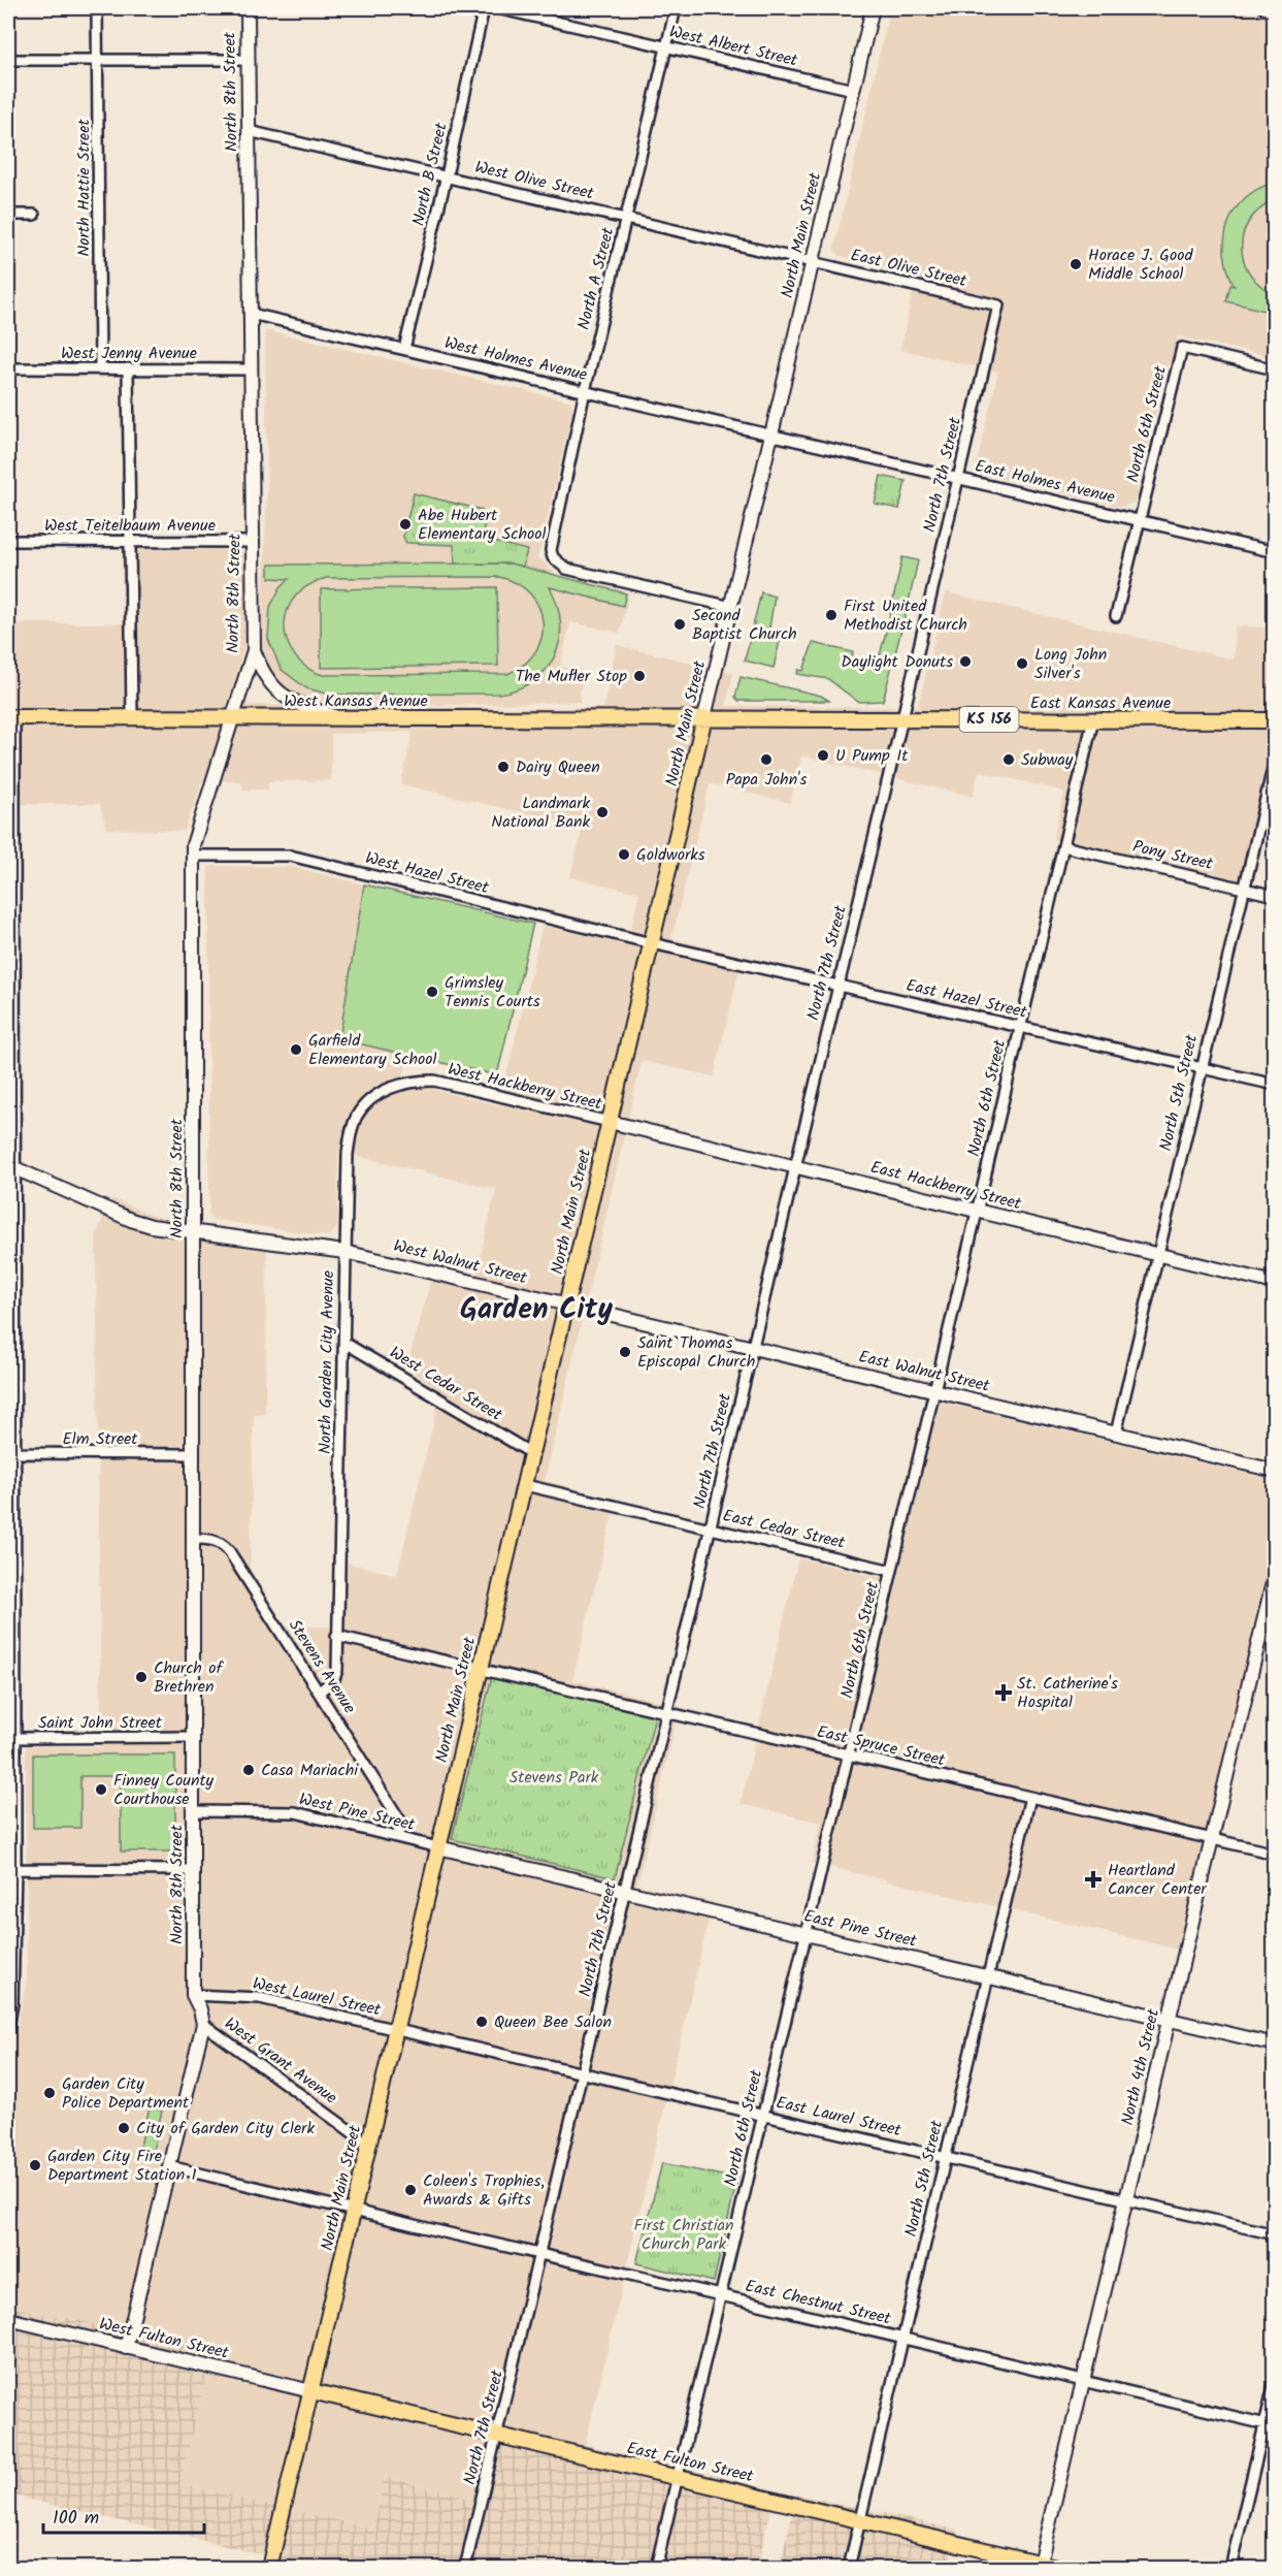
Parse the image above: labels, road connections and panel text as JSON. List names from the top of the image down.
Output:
{
  "streets": {
    "main road": [
      "North Main Street",
      "West Kansas Avenue",
      "East Kansas Avenue",
      "KS 156",
      "East Fulton Street"
    ],
    "street": [
      "West Albert Street",
      "North 8th Street",
      "North B Street",
      "West Olive Street",
      "North Hattie Street",
      "East Olive Street",
      "North A Street",
      "West Jenny Avenue",
      "West Holmes Avenue",
      "North 6th Street",
      "North 7th Street",
      "East Holmes Avenue",
      "West Teitelbaum Avenue",
      "Pony Street",
      "West Hazel Street",
      "East Hazel Street",
      "West Hackberry Street",
      "North 5th Street",
      "East Hackberry Street",
      "West Walnut Street",
      "North Garden City Avenue",
      "East Walnut Street",
      "West Cedar Street",
      "Elm Street",
      "East Cedar Street",
      "Stevens Avenue",
      "Saint John Street",
      "East Spruce Street",
      "West Pine Street",
      "East Pine Street",
      "West Laurel Street",
      "West Grant Avenue",
      "North 4th Street",
      "East Laurel Street",
      "East Chestnut Street",
      "West Fulton Street"
    ]
  },
  "crossings": [
    ["West Albert Street", "North Main Street"],
    ["West Albert Street", "North A Street"],
    ["North 8th Street", "West Olive Street"],
    ["North 8th Street", "West Jenny Avenue"],
    ["North 8th Street", "West Holmes Avenue"],
    ["North 8th Street", "West Teitelbaum Avenue"],
    ["North 8th Street", "West Kansas Avenue"],
    ["North 8th Street", "West Hazel Street"],
    ["North 8th Street", "West Walnut Street"],
    ["North 8th Street", "Elm Street"],
    ["North 8th Street", "Stevens Avenue"],
    ["North 8th Street", "Saint John Street"],
    ["North 8th Street", "West Pine Street"],
    ["North 8th Street", "West Laurel Street"],
    ["North 8th Street", "West Grant Avenue"],
    ["North B Street", "West Olive Street"],
    ["North B Street", "West Holmes Avenue"],
    ["West Olive Street", "North Main Street"],
    ["West Olive Street", "East Olive Street"],
    ["West Olive Street", "North A Street"],
    ["North Hattie Street", "West Jenny Avenue"],
    ["North Main Street", "East Olive Street"],
    ["North Main Street", "North A Street"],
    ["North Main Street", "West Holmes Avenue"],
    ["North Main Street", "East Holmes Avenue"],
    ["North Main Street", "West Kansas Avenue"],
    ["North Main Street", "East Kansas Avenue"],
    ["North Main Street", "West Hazel Street"],
    ["North Main Street", "East Hazel Street"],
    ["North Main Street", "West Hackberry Street"],
    ["North Main Street", "East Hackberry Street"],
    ["North Main Street", "West Walnut Street"],
    ["North Main Street", "East Walnut Street"],
    ["North Main Street", "West Cedar Street"],
    ["North Main Street", "East Cedar Street"],
    ["North Main Street", "East Spruce Street"],
    ["North Main Street", "West Pine Street"],
    ["North Main Street", "East Pine Street"],
    ["North Main Street", "West Laurel Street"],
    ["North Main Street", "West Grant Avenue"],
    ["North Main Street", "East Laurel Street"],
    ["North Main Street", "East Chestnut Street"],
    ["North Main Street", "West Fulton Street"],
    ["North Main Street", "East Fulton Street"],
    ["East Olive Street", "North 7th Street"],
    ["North A Street", "West Holmes Avenue"],
    ["West Holmes Avenue", "East Holmes Avenue"],
    ["North 6th Street", "East Holmes Avenue"],
    ["North 6th Street", "East Kansas Avenue"],
    ["North 6th Street", "Pony Street"],
    ["North 6th Street", "East Hazel Street"],
    ["North 6th Street", "East Hackberry Street"],
    ["North 6th Street", "East Walnut Street"],
    ["North 6th Street", "East Cedar Street"],
    ["North 6th Street", "East Spruce Street"],
    ["North 6th Street", "East Pine Street"],
    ["North 6th Street", "East Laurel Street"],
    ["North 6th Street", "East Chestnut Street"],
    ["North 6th Street", "East Fulton Street"],
    ["North 7th Street", "East Holmes Avenue"],
    ["North 7th Street", "East Kansas Avenue"],
    ["North 7th Street", "East Hazel Street"],
    ["North 7th Street", "East Hackberry Street"],
    ["North 7th Street", "East Walnut Street"],
    ["North 7th Street", "East Cedar Street"],
    ["North 7th Street", "East Spruce Street"],
    ["North 7th Street", "East Pine Street"],
    ["North 7th Street", "East Laurel Street"],
    ["North 7th Street", "East Chestnut Street"],
    ["North 7th Street", "East Fulton Street"],
    ["West Kansas Avenue", "East Kansas Avenue"],
    ["Pony Street", "North 5th Street"],
    ["West Hazel Street", "East Hazel Street"],
    ["East Hazel Street", "North 5th Street"],
    ["West Hackberry Street", "East Hackberry Street"],
    ["West Hackberry Street", "North Garden City Avenue"],
    ["North 5th Street", "East Hackberry Street"],
    ["North 5th Street", "East Walnut Street"],
    ["North 5th Street", "East Spruce Street"],
    ["North 5th Street", "East Pine Street"],
    ["North 5th Street", "East Laurel Street"],
    ["North 5th Street", "East Chestnut Street"],
    ["North 5th Street", "East Fulton Street"],
    ["West Walnut Street", "North Garden City Avenue"],
    ["West Walnut Street", "East Walnut Street"],
    ["North Garden City Avenue", "West Cedar Street"],
    ["North Garden City Avenue", "Stevens Avenue"],
    ["North Garden City Avenue", "East Spruce Street"],
    ["Stevens Avenue", "West Pine Street"],
    ["East Spruce Street", "North 4th Street"],
    ["West Pine Street", "East Pine Street"],
    ["East Pine Street", "North 4th Street"],
    ["West Laurel Street", "East Laurel Street"],
    ["North 4th Street", "East Laurel Street"],
    ["North 4th Street", "East Chestnut Street"],
    ["North 4th Street", "East Fulton Street"],
    ["West Fulton Street", "East Fulton Street"]
  ],
  "districts": ["Garden City"],
  "parks": ["Stevens Park", "First Christian Church Park"],
  "places": {
    "other": [
      "Horace J. Good Middle School",
      "Abe Hubert Elementary School",
      "First United Methodist Church",
      "Second Baptist Church",
      "Daylight Donuts",
      "Long John Silver's",
      "The Mufler Stop",
      "U Pump It",
      "Papa John's",
      "Subway",
      "Dairy Queen",
      "Landmark National Bank",
      "Goldworks",
      "Grimsley Tennis Courts",
      "Garfield Elementary School",
      "Saint Thomas Episcopal Church",
      "Church of Brethren",
      "Casa Mariachi",
      "Finney County Courthouse",
      "Queen Bee Salon",
      "Garden City Police Department",
      "City of Garden City Clerk",
      "Garden City Fire Department Station 1",
      "Coleen's Trophies, Awards & Gifts"
    ],
    "health": ["St. Catherine's Hospital", "Heartland Cancer Center"]
  },
  "scale_bar": "100 m"
}
